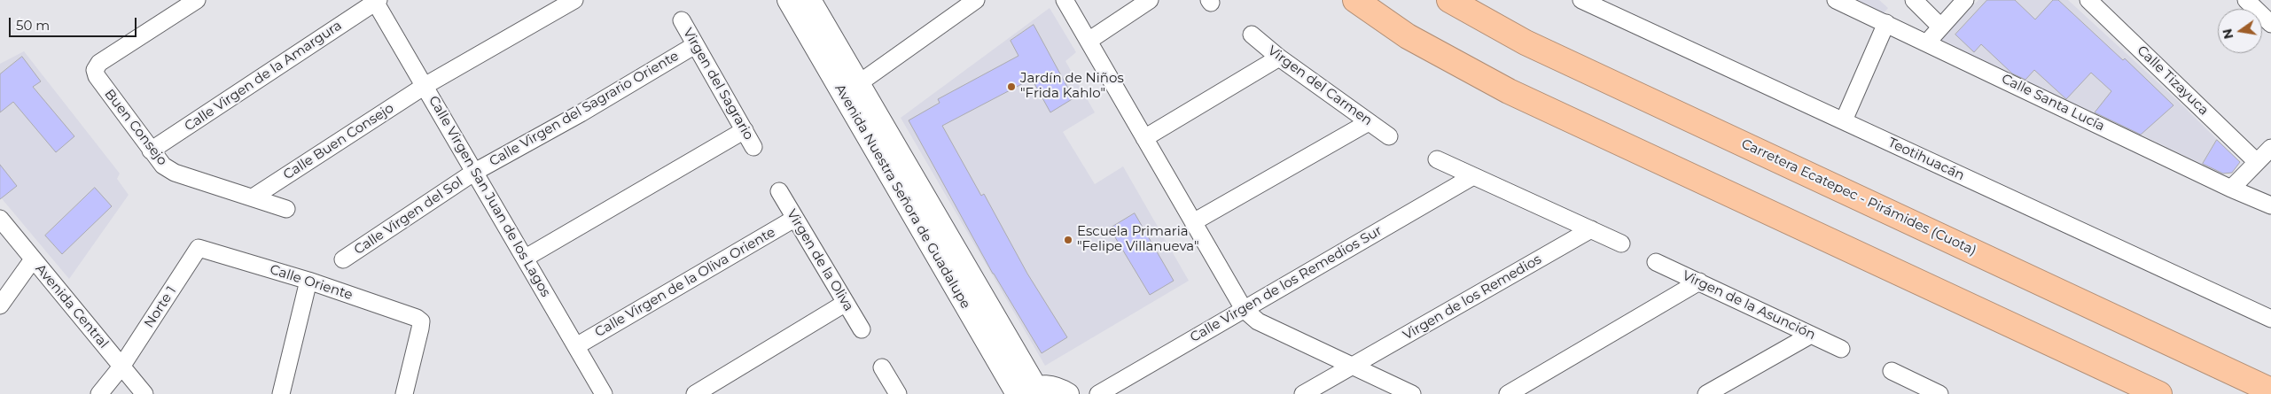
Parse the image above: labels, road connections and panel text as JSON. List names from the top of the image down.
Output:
{
  "streets": {
    "highway": ["Carretera Ecatepec - Pirámides (Cuota)"],
    "street": [
      "Calle Virgen de la Amargura",
      "Calle Tizayuca",
      "Virgen del Sagrario",
      "Virgen del Carmen",
      "Calle Santa Lucía",
      "Calle Virgen del Sagrario Oriente",
      "Buen Consejo",
      "Calle Buen Consejo",
      "Teotihuacán",
      "Calle Virgen San Juan de los Lagos",
      "Avenida Nuestra Señora de Guadalupe",
      "Calle Virgen del Sol",
      "Virgen de la Oliva",
      "Calle Oriente",
      "Calle Virgen de la Oliva Oriente",
      "Calle Virgen de los Remedios Sur",
      "Virgen de los Remedios",
      "Virgen de la Asunción",
      "Avenida Central",
      "Norte 1"
    ]
  },
  "crossings": [
    ["Calle Virgen de la Amargura", "Buen Consejo"],
    ["Calle Virgen de la Amargura", "Calle Virgen San Juan de los Lagos"],
    ["Virgen del Sagrario", "Calle Virgen del Sagrario Oriente"],
    ["Calle Virgen del Sagrario Oriente", "Calle Virgen San Juan de los Lagos"],
    ["Calle Virgen del Sagrario Oriente", "Calle Virgen del Sol"],
    ["Buen Consejo", "Calle Buen Consejo"],
    ["Calle Buen Consejo", "Calle Virgen San Juan de los Lagos"],
    ["Calle Virgen San Juan de los Lagos", "Calle Virgen del Sol"],
    ["Calle Virgen San Juan de los Lagos", "Calle Virgen de la Oliva Oriente"],
    ["Virgen de la Oliva", "Calle Virgen de la Oliva Oriente"],
    ["Calle Oriente", "Norte 1"],
    ["Avenida Central", "Norte 1"]
  ],
  "places": ["Jardín de Niños \"Frida Kahlo\"", "Escuela Primaria \"Felipe Villanueva\""],
  "scale_bar": "50 m",
  "north": "left"
}
